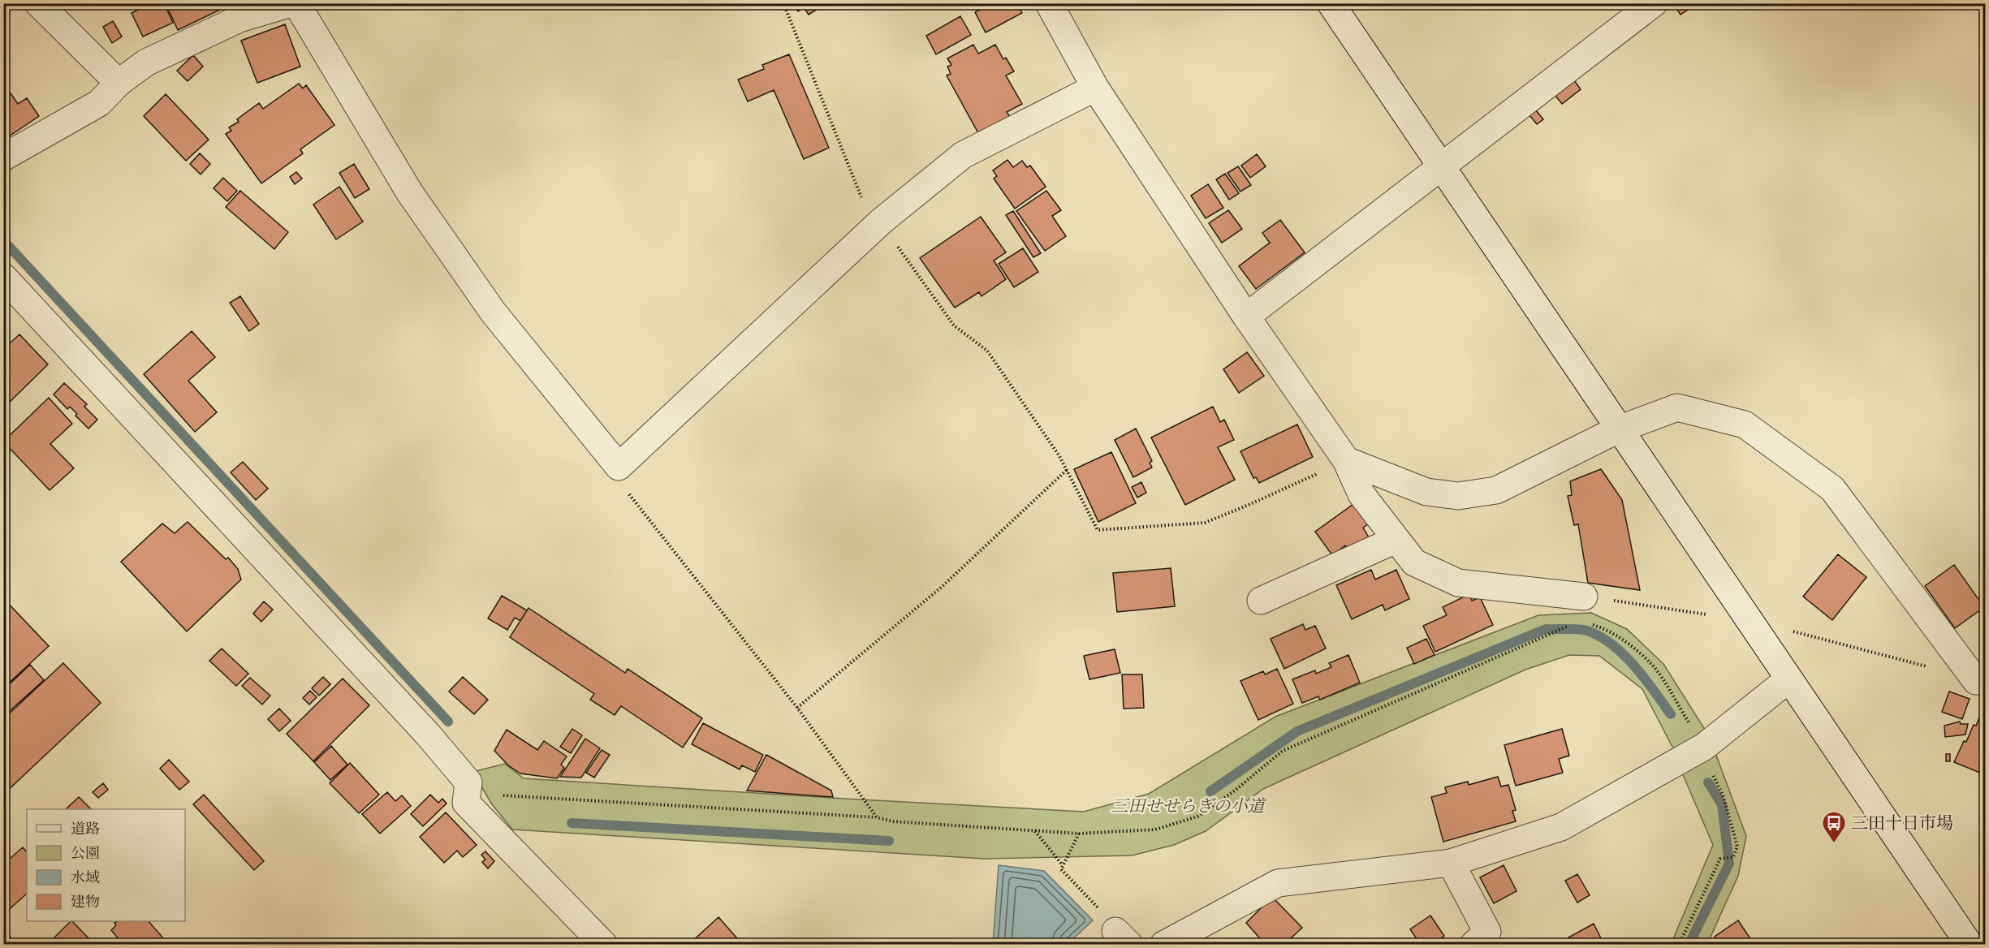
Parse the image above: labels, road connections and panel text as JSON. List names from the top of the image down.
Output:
{
  "parks": ["三田せせらぎの小道"],
  "places": {
    "bus stop": ["三田十日市場"]
  },
  "legend": [
    "道路",
    "公園",
    "水域",
    "建物"
  ]
}
